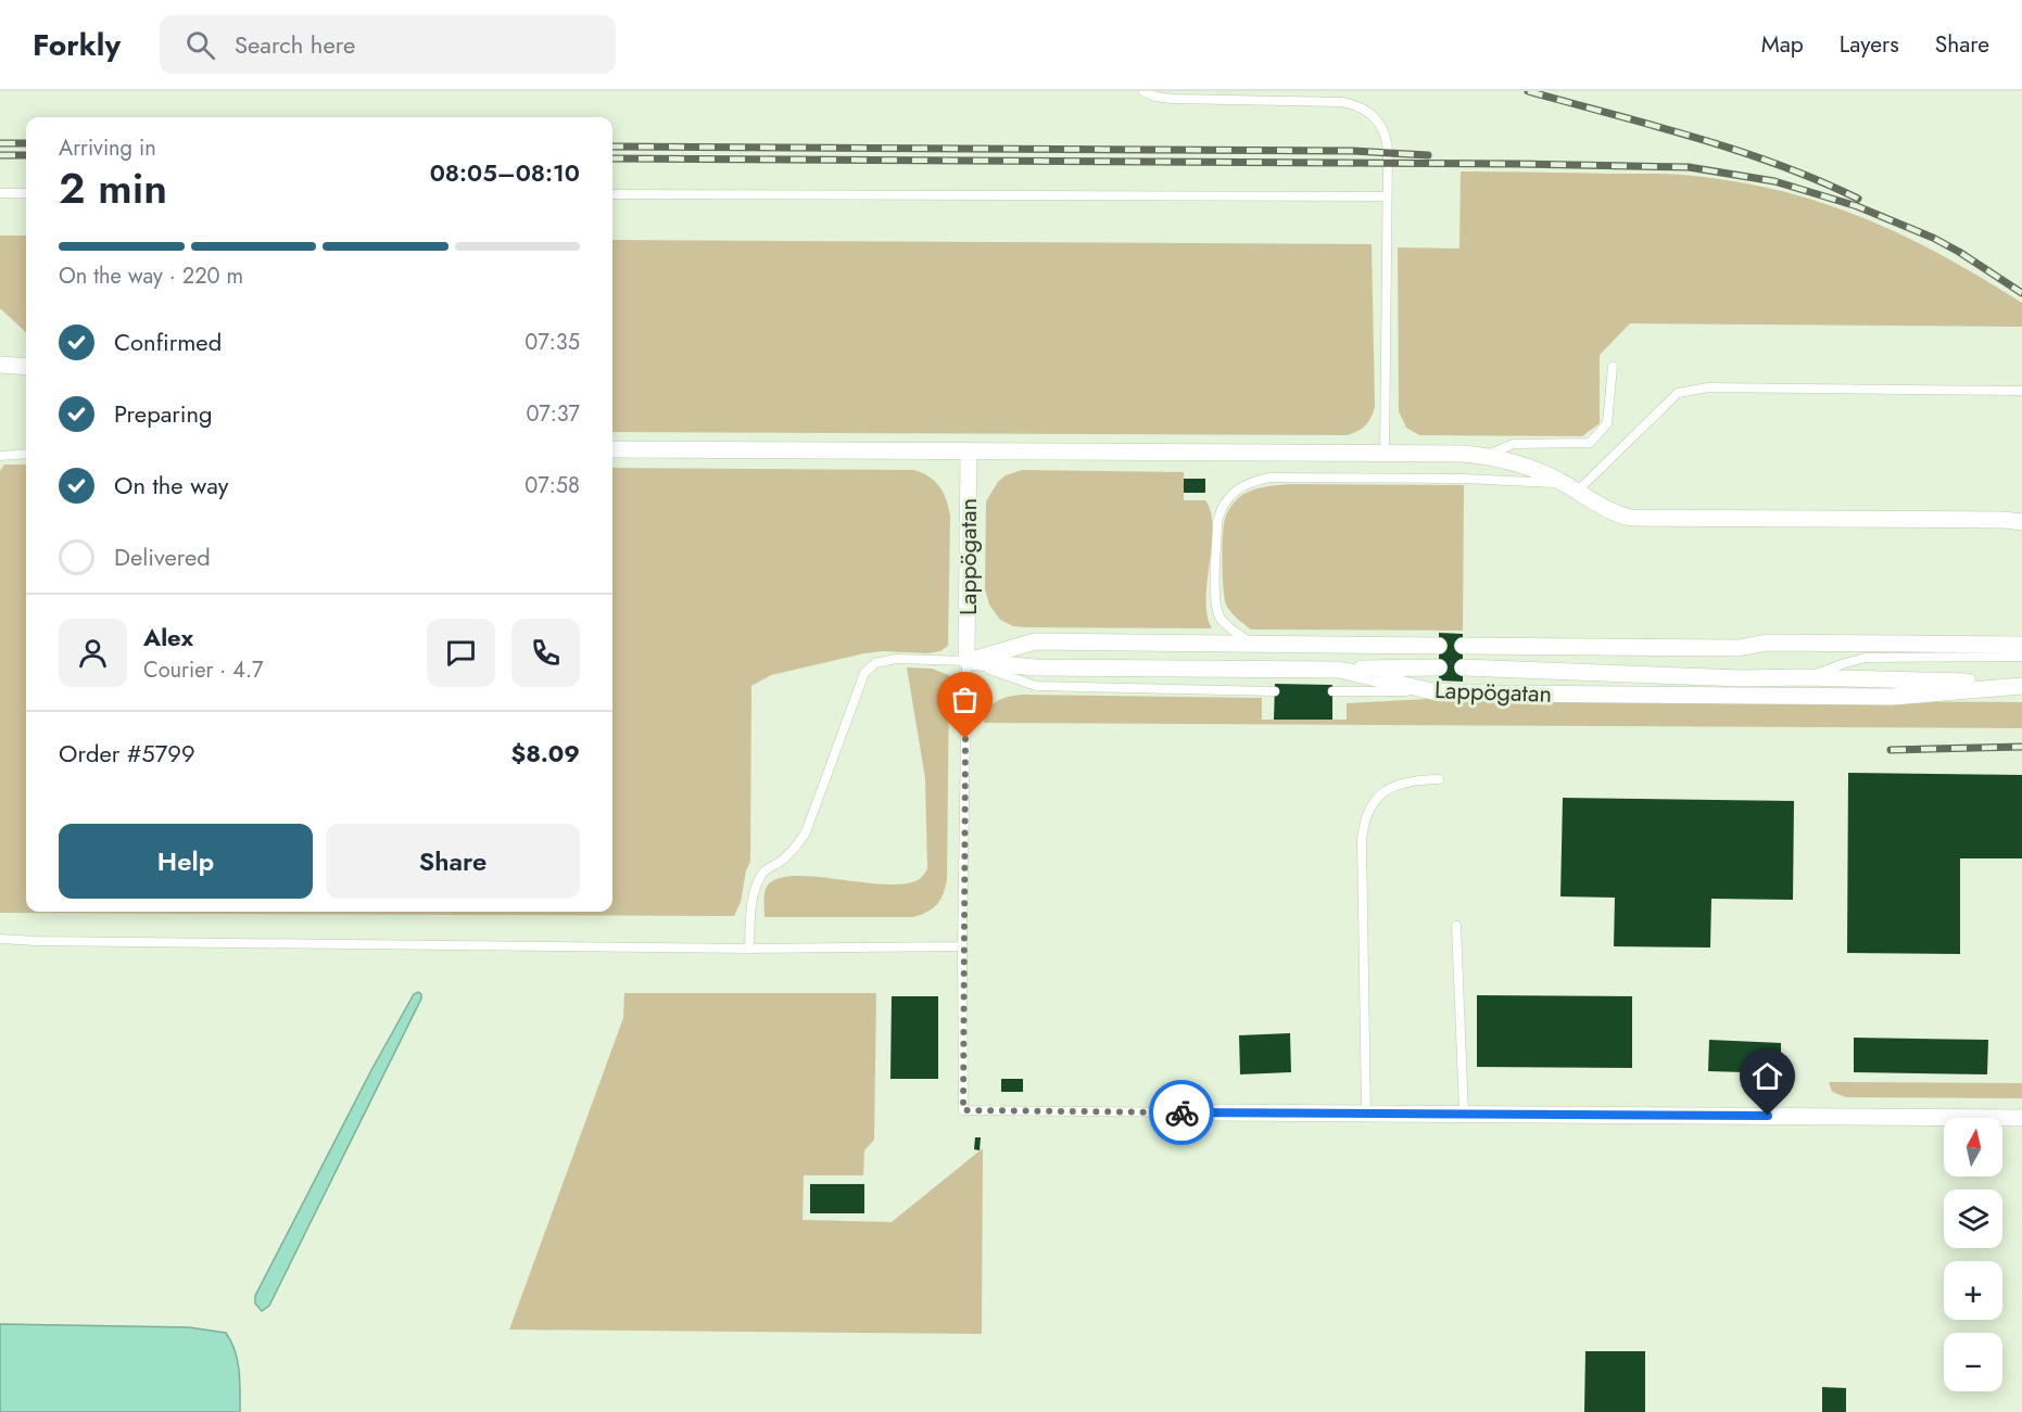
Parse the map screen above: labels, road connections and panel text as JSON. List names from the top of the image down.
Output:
{
  "streets": {
    "street": ["Lappögatan"]
  },
  "north": "top",
  "page": {
    "header": "Forkly",
    "search": "Search here",
    "nav": ["Map", "Layers", "Share"],
    "heading": ["2 min", "Arriving in", "08:05–08:10"],
    "panel": [
      "Alex",
      "Courier · 4.7",
      "Order #5799",
      "$8.09"
    ],
    "bar": "On the way · 220 m",
    "list": [
      ["Confirmed", "07:35"],
      ["Preparing", "07:37"],
      ["On the way", "07:58"],
      "Delivered"
    ],
    "buttons": ["Help", "Share"],
    "map_buttons": ["+", "−"]
  }
}
